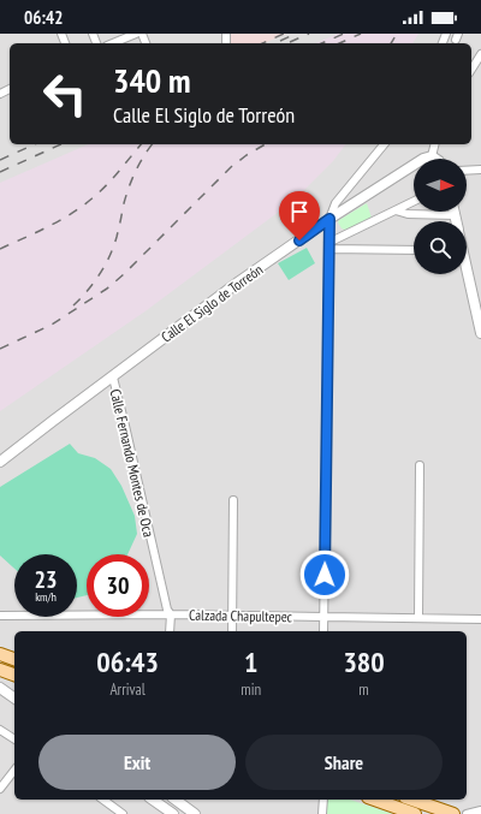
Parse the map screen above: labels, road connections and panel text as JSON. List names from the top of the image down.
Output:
{
  "streets": {
    "street": ["Calle El Siglo de Torreón", "Calle Fernando Montes de Oca", "Calzada Chapultepec"]
  },
  "crossings": [
    ["Calle El Siglo de Torreón", "Calle Fernando Montes de Oca"],
    ["Calle Fernando Montes de Oca", "Calzada Chapultepec"]
  ],
  "north": "right",
  "page": {
    "status": "06:42",
    "turn": ["340 m", "Calle El Siglo de Torreón"],
    "speed": "23 km/h",
    "limit": "30",
    "eta": [
      "06:43",
      "Arrival",
      "1",
      "min",
      "380",
      "m"
    ],
    "buttons": ["Exit", "Share"]
  }
}
